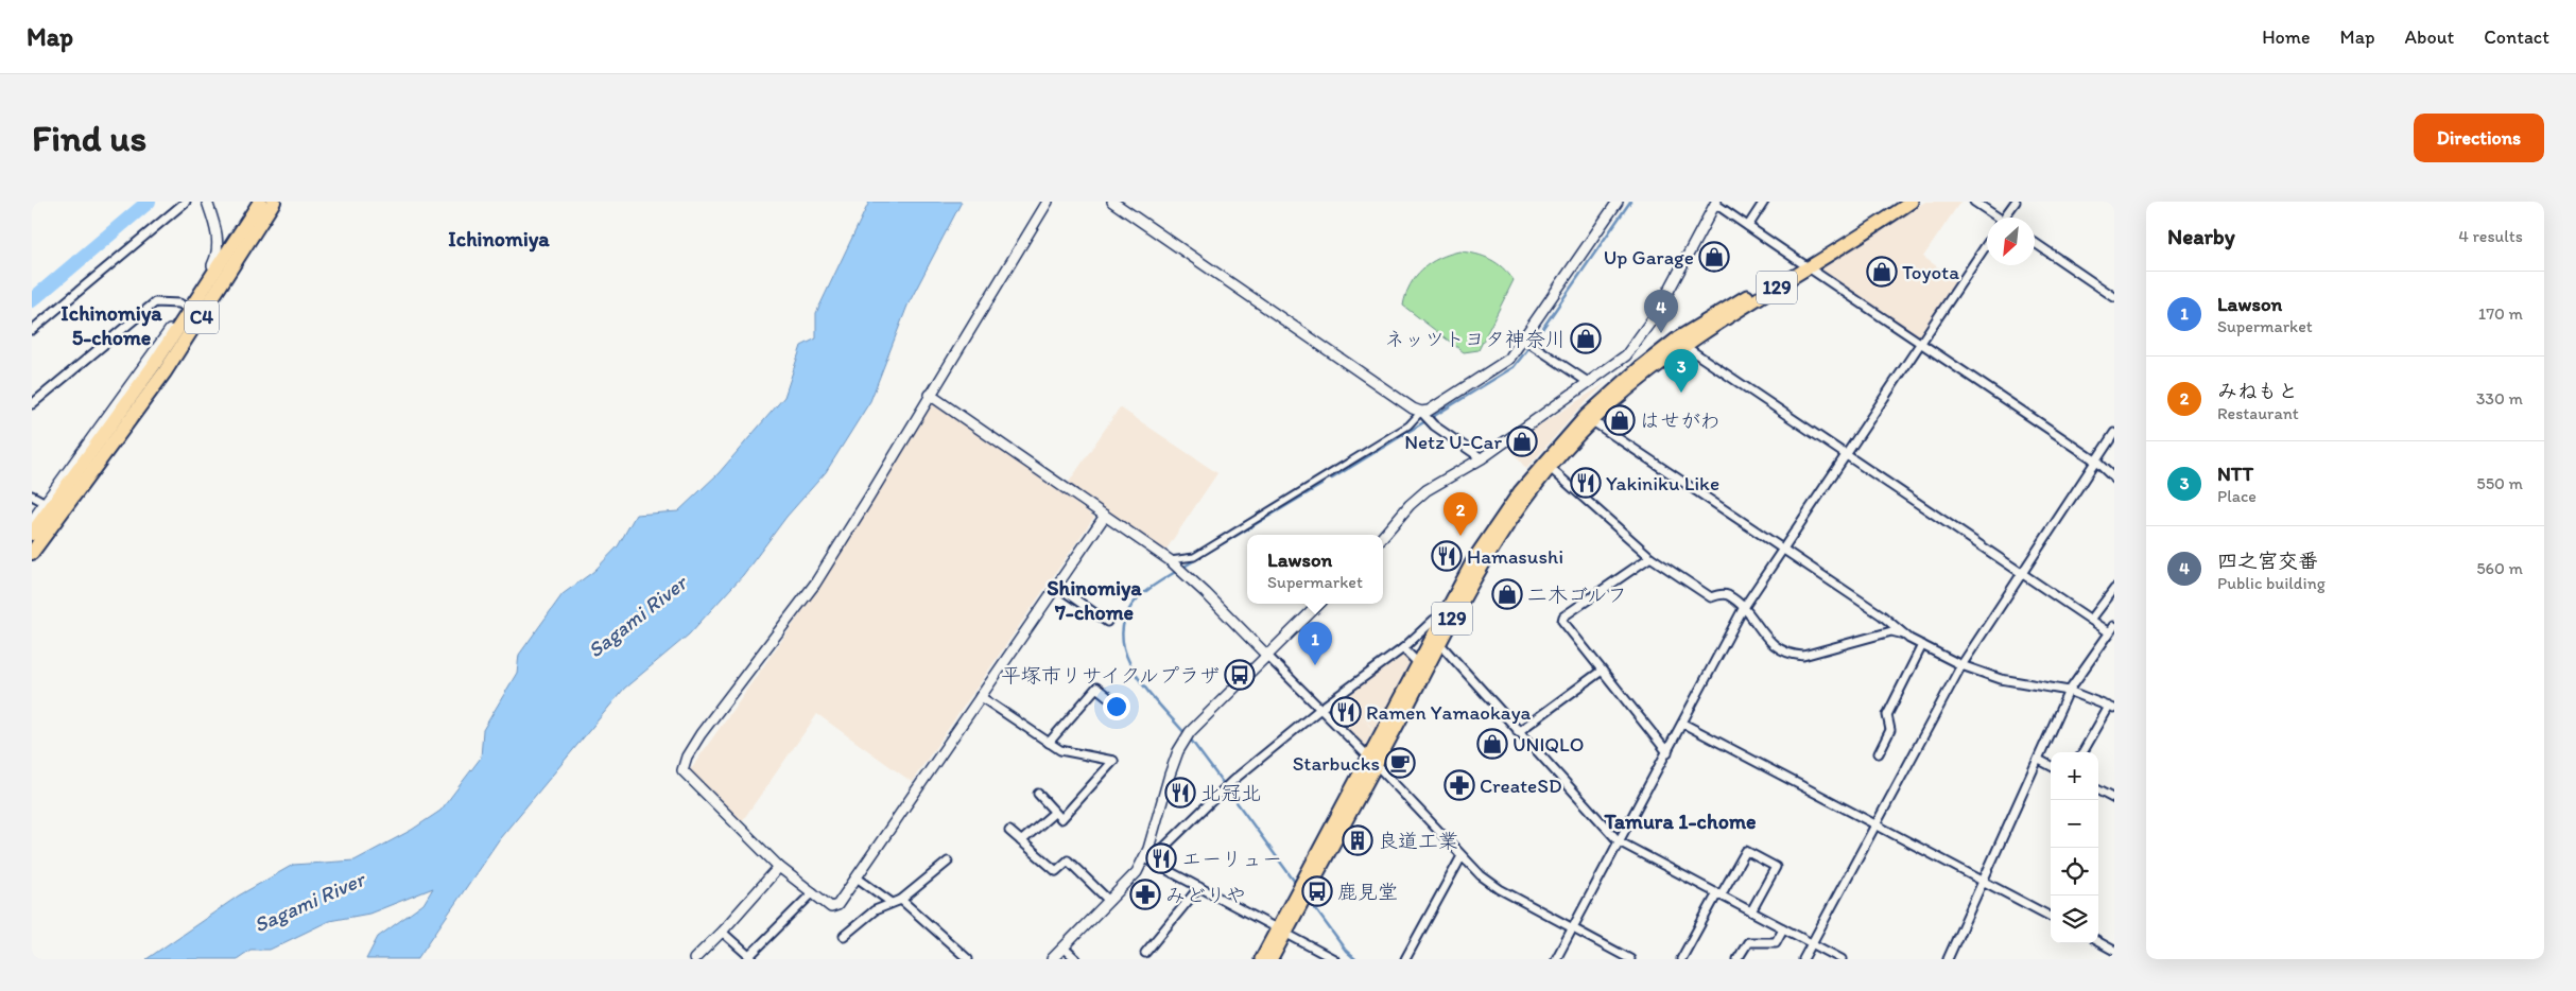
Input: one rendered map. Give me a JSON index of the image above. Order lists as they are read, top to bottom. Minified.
{"streets":{"highway":["129","C4"]},"districts":["Ichinomiya","Ichinomiya 5-chome","Shinomiya 7-chome","Tamura 1-chome"],"water":["Sagami River"],"places":{"shop":["Up Garage","Toyota","ネッツトヨタ神奈川","はせがわ","Netz U-Car","二木ゴルフ","UNIQLO"],"restaurant":["Yakiniku Like","Hamasushi","Ramen Yamaokaya","北冠北","エーリュー"],"bus stop":["平塚市リサイクルプラザ","鹿見堂"],"cafe":["Starbucks"],"pharmacy":["CreateSD","みどりや"],"building":["良道工業"]},"north":"bottom left","page":{"header":"Map","nav":["Home","Map","About","Contact"],"buttons":"Directions","title":"Find us","heading":["Nearby","4 results"],"list":[{"mark":"1","name":"Lawson","note":"Supermarket","value":"170 m"},{"mark":"2","name":"みねもと","note":"Restaurant","value":"330 m"},{"mark":"3","name":"NTT","note":"Place","value":"550 m"},{"mark":"4","name":"四之宮交番","note":"Public building","value":"560 m"}],"pins":["4","3","2","1"],"popup":["Lawson","Supermarket"],"map_buttons":["+","−"]}}
